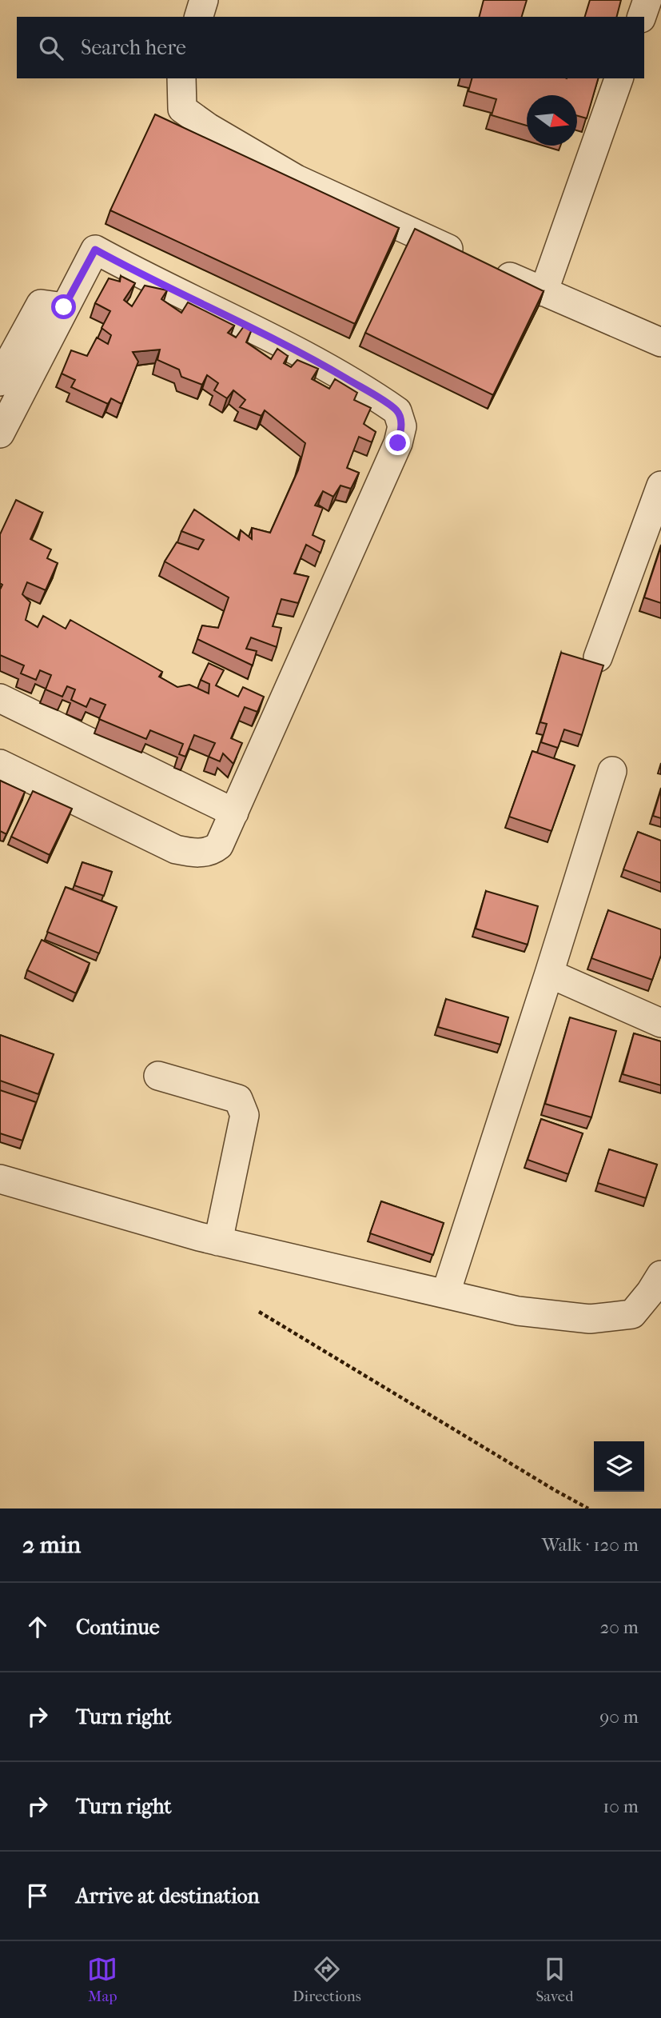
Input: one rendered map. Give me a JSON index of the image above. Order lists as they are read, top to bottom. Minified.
{"north":"right","page":{"search":"Search here","heading":["2 min","Walk · 120 m"],"list":[["Continue","20 m"],["Turn right","90 m"],["Turn right","10 m"],"Arrive at destination"],"nav":["Map","Directions","Saved"]}}
